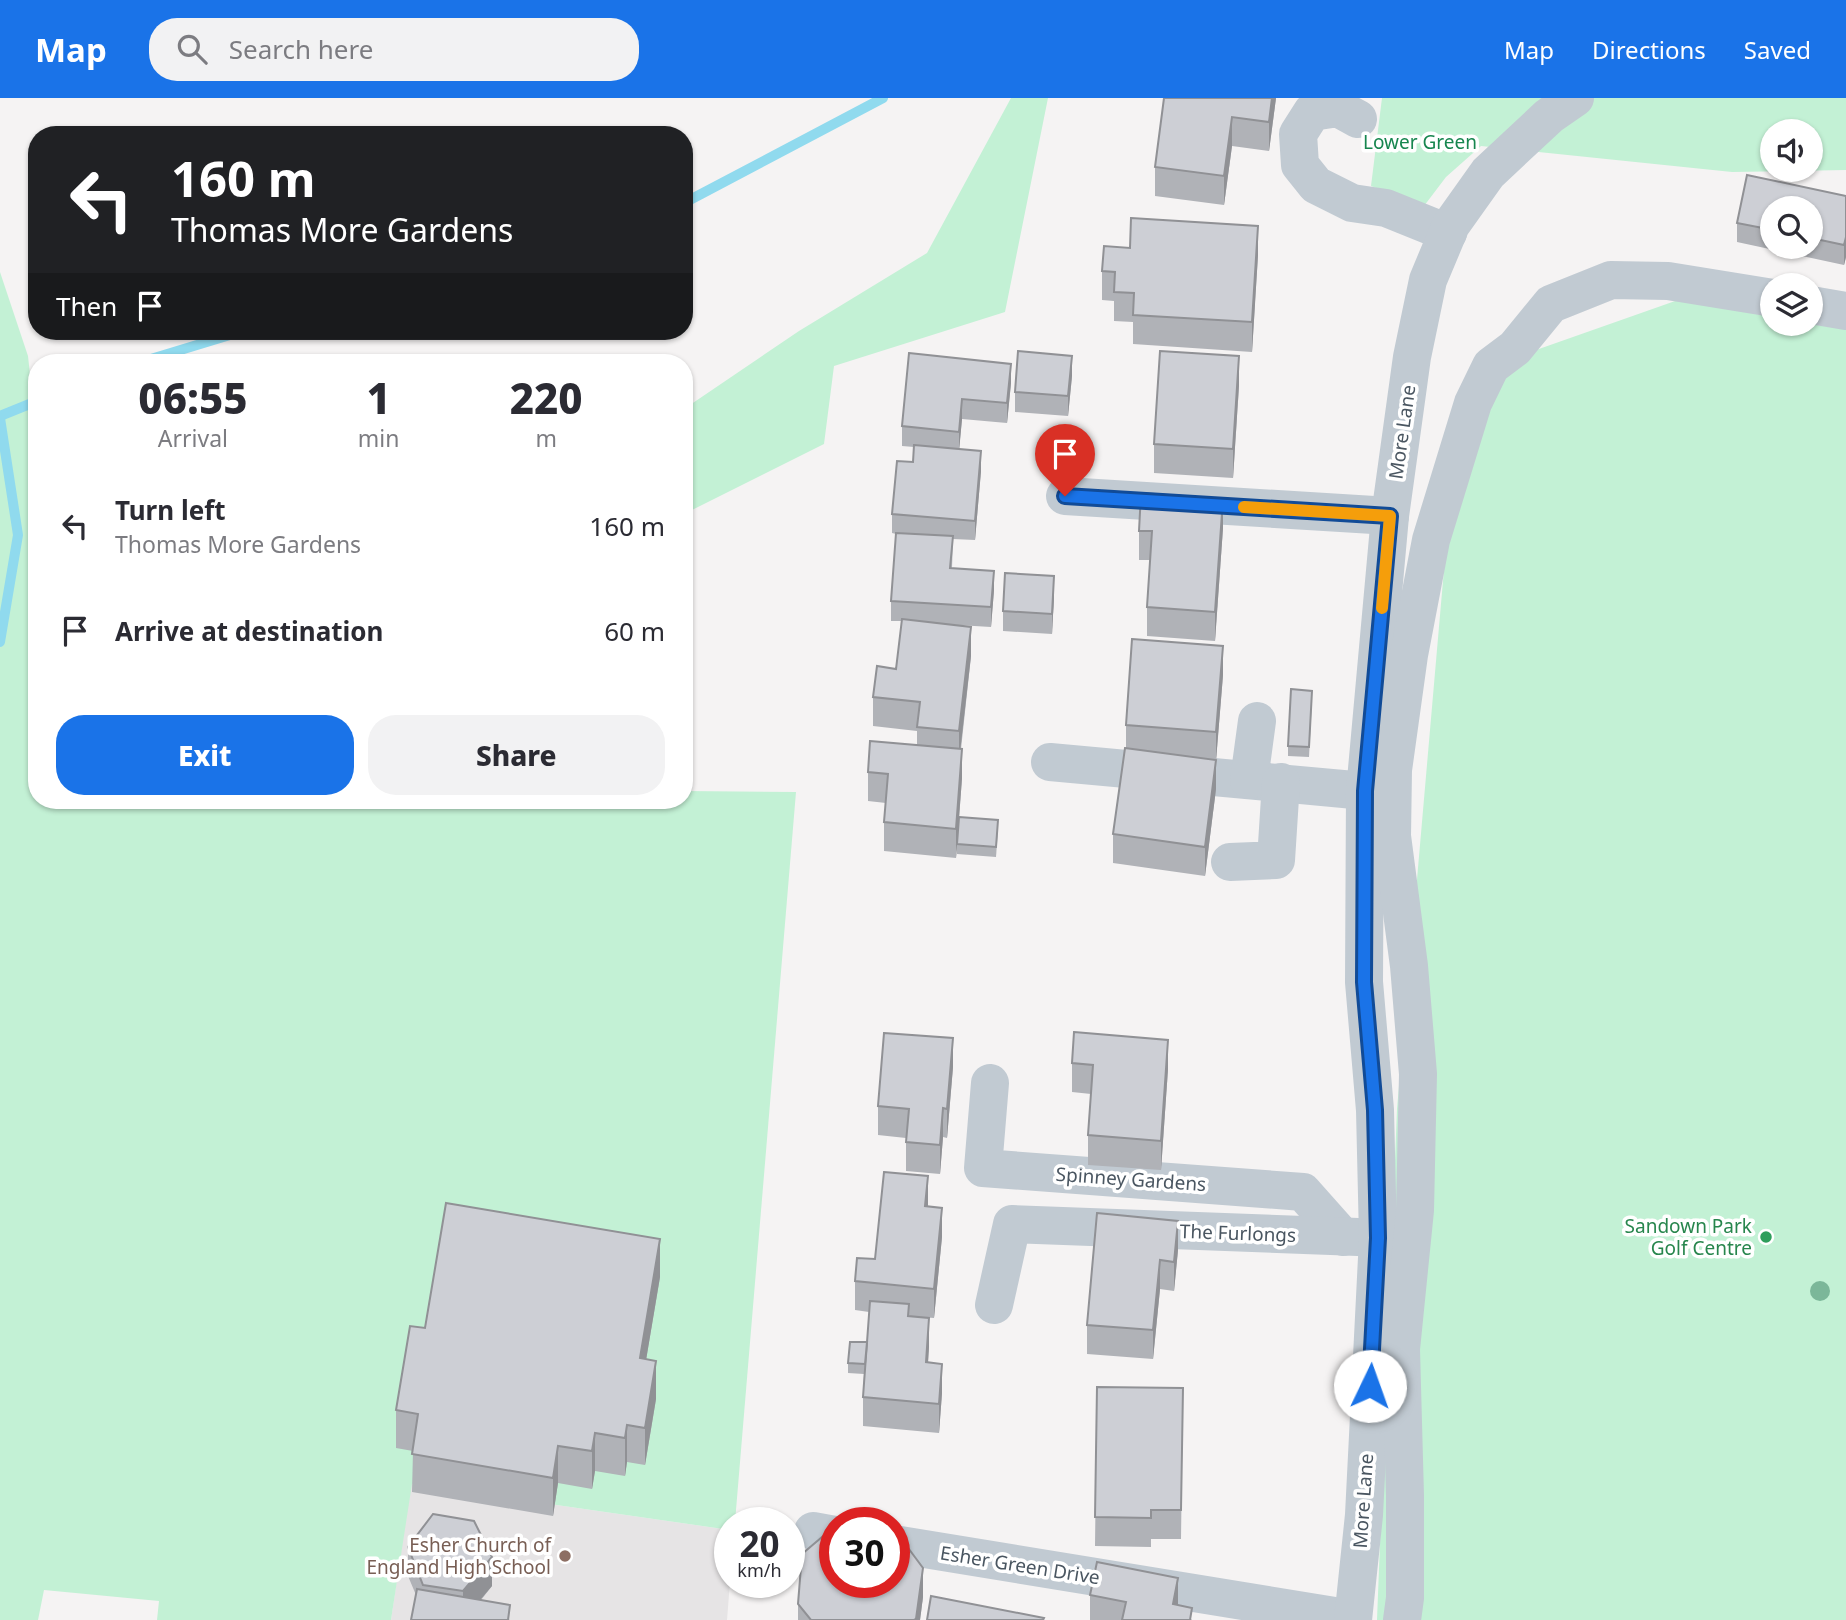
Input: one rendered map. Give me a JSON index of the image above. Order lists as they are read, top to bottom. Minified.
{"streets":{"street":["More Lane","Spinney Gardens","The Furlongs","Esher Green Drive"]},"crossings":[["More Lane","Spinney Gardens"],["More Lane","The Furlongs"],["More Lane","Esher Green Drive"],["Spinney Gardens","The Furlongs"]],"parks":["Lower Green"],"places":["Sandown Park Golf Centre","Esher Church of England High School"],"page":{"header":"Map","search":"Search here","nav":["Map","Directions","Saved"],"turn":["160 m","Thomas More Gardens"],"then":"Then","eta":["06:55","Arrival","1","min","220","m"],"list":[{"name":"Turn left","note":"Thomas More Gardens","value":"160 m"},{"name":"Arrive at destination","value":"60 m"}],"buttons":["Exit","Share"],"speed":"20 km/h","limit":"30"}}
